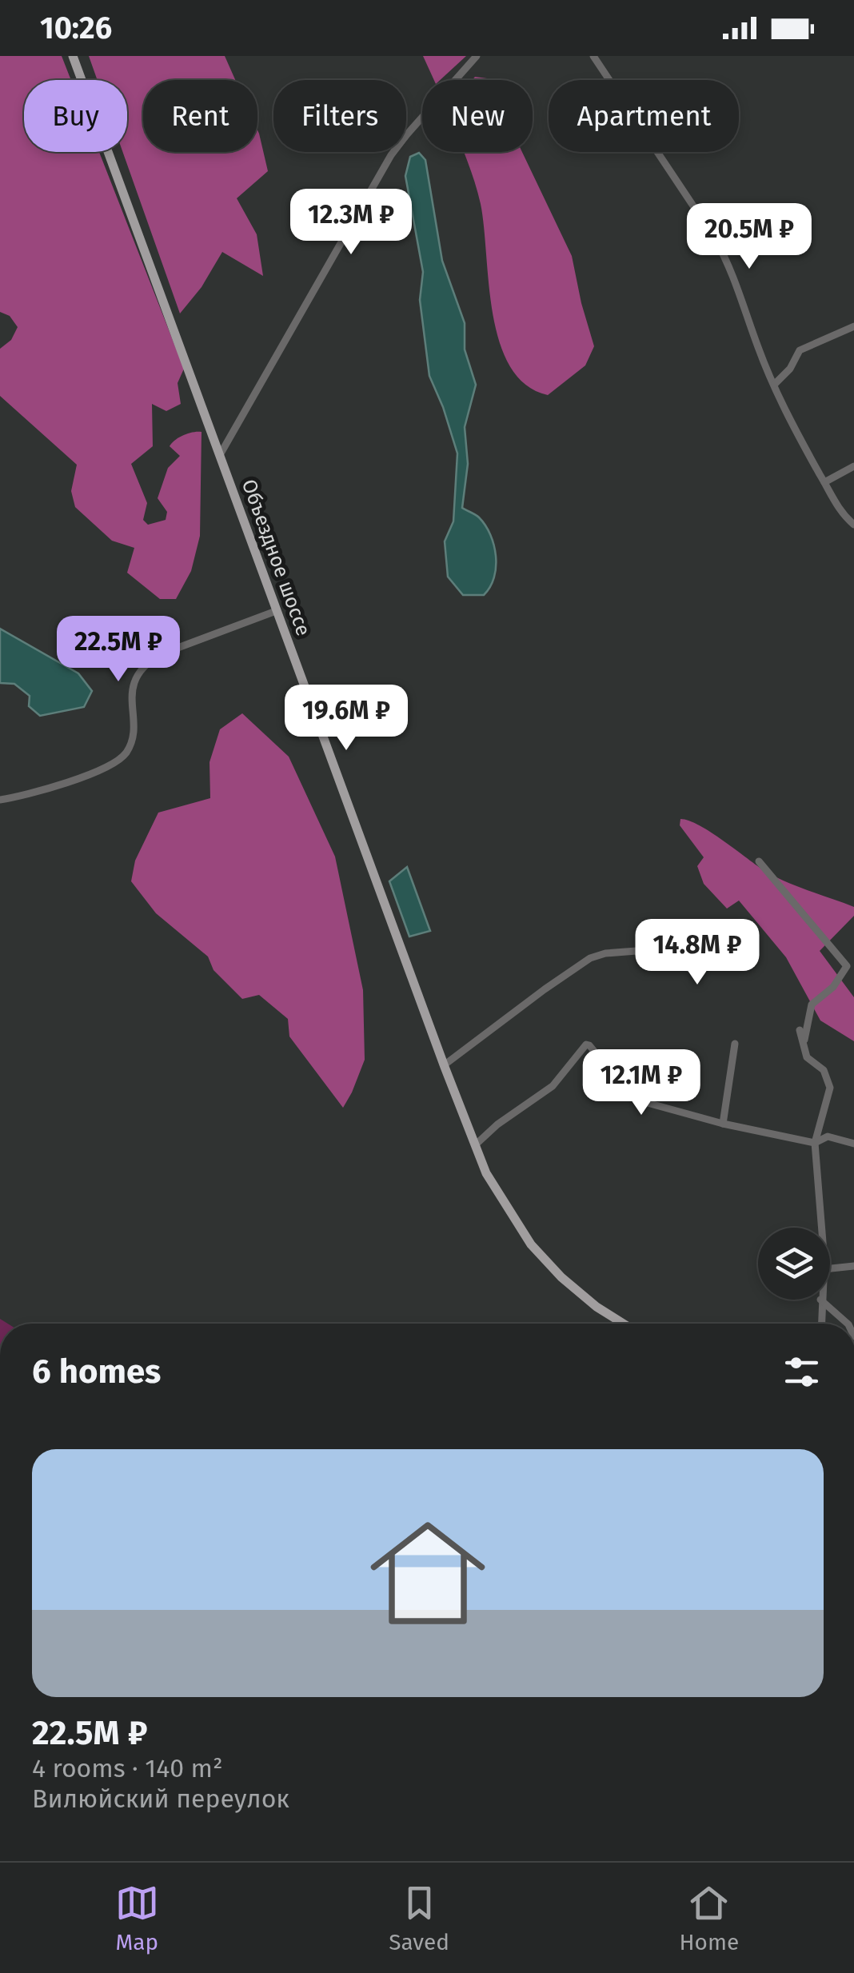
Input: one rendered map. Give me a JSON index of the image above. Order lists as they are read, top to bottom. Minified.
{"streets":{"main road":["Объездное шоссе"]},"page":{"status":"10:26","chip":["Buy","Rent","Filters","New","Apartment"],"price":["12.3M ₽","20.5M ₽","22.5M ₽","19.6M ₽","14.8M ₽","12.1M ₽"],"heading":"6 homes","list":[{"name":"22.5M ₽","note":"4 rooms · 140 m² · Вилюйский переулок"}],"tabs":["Map","Saved","Home"]}}
